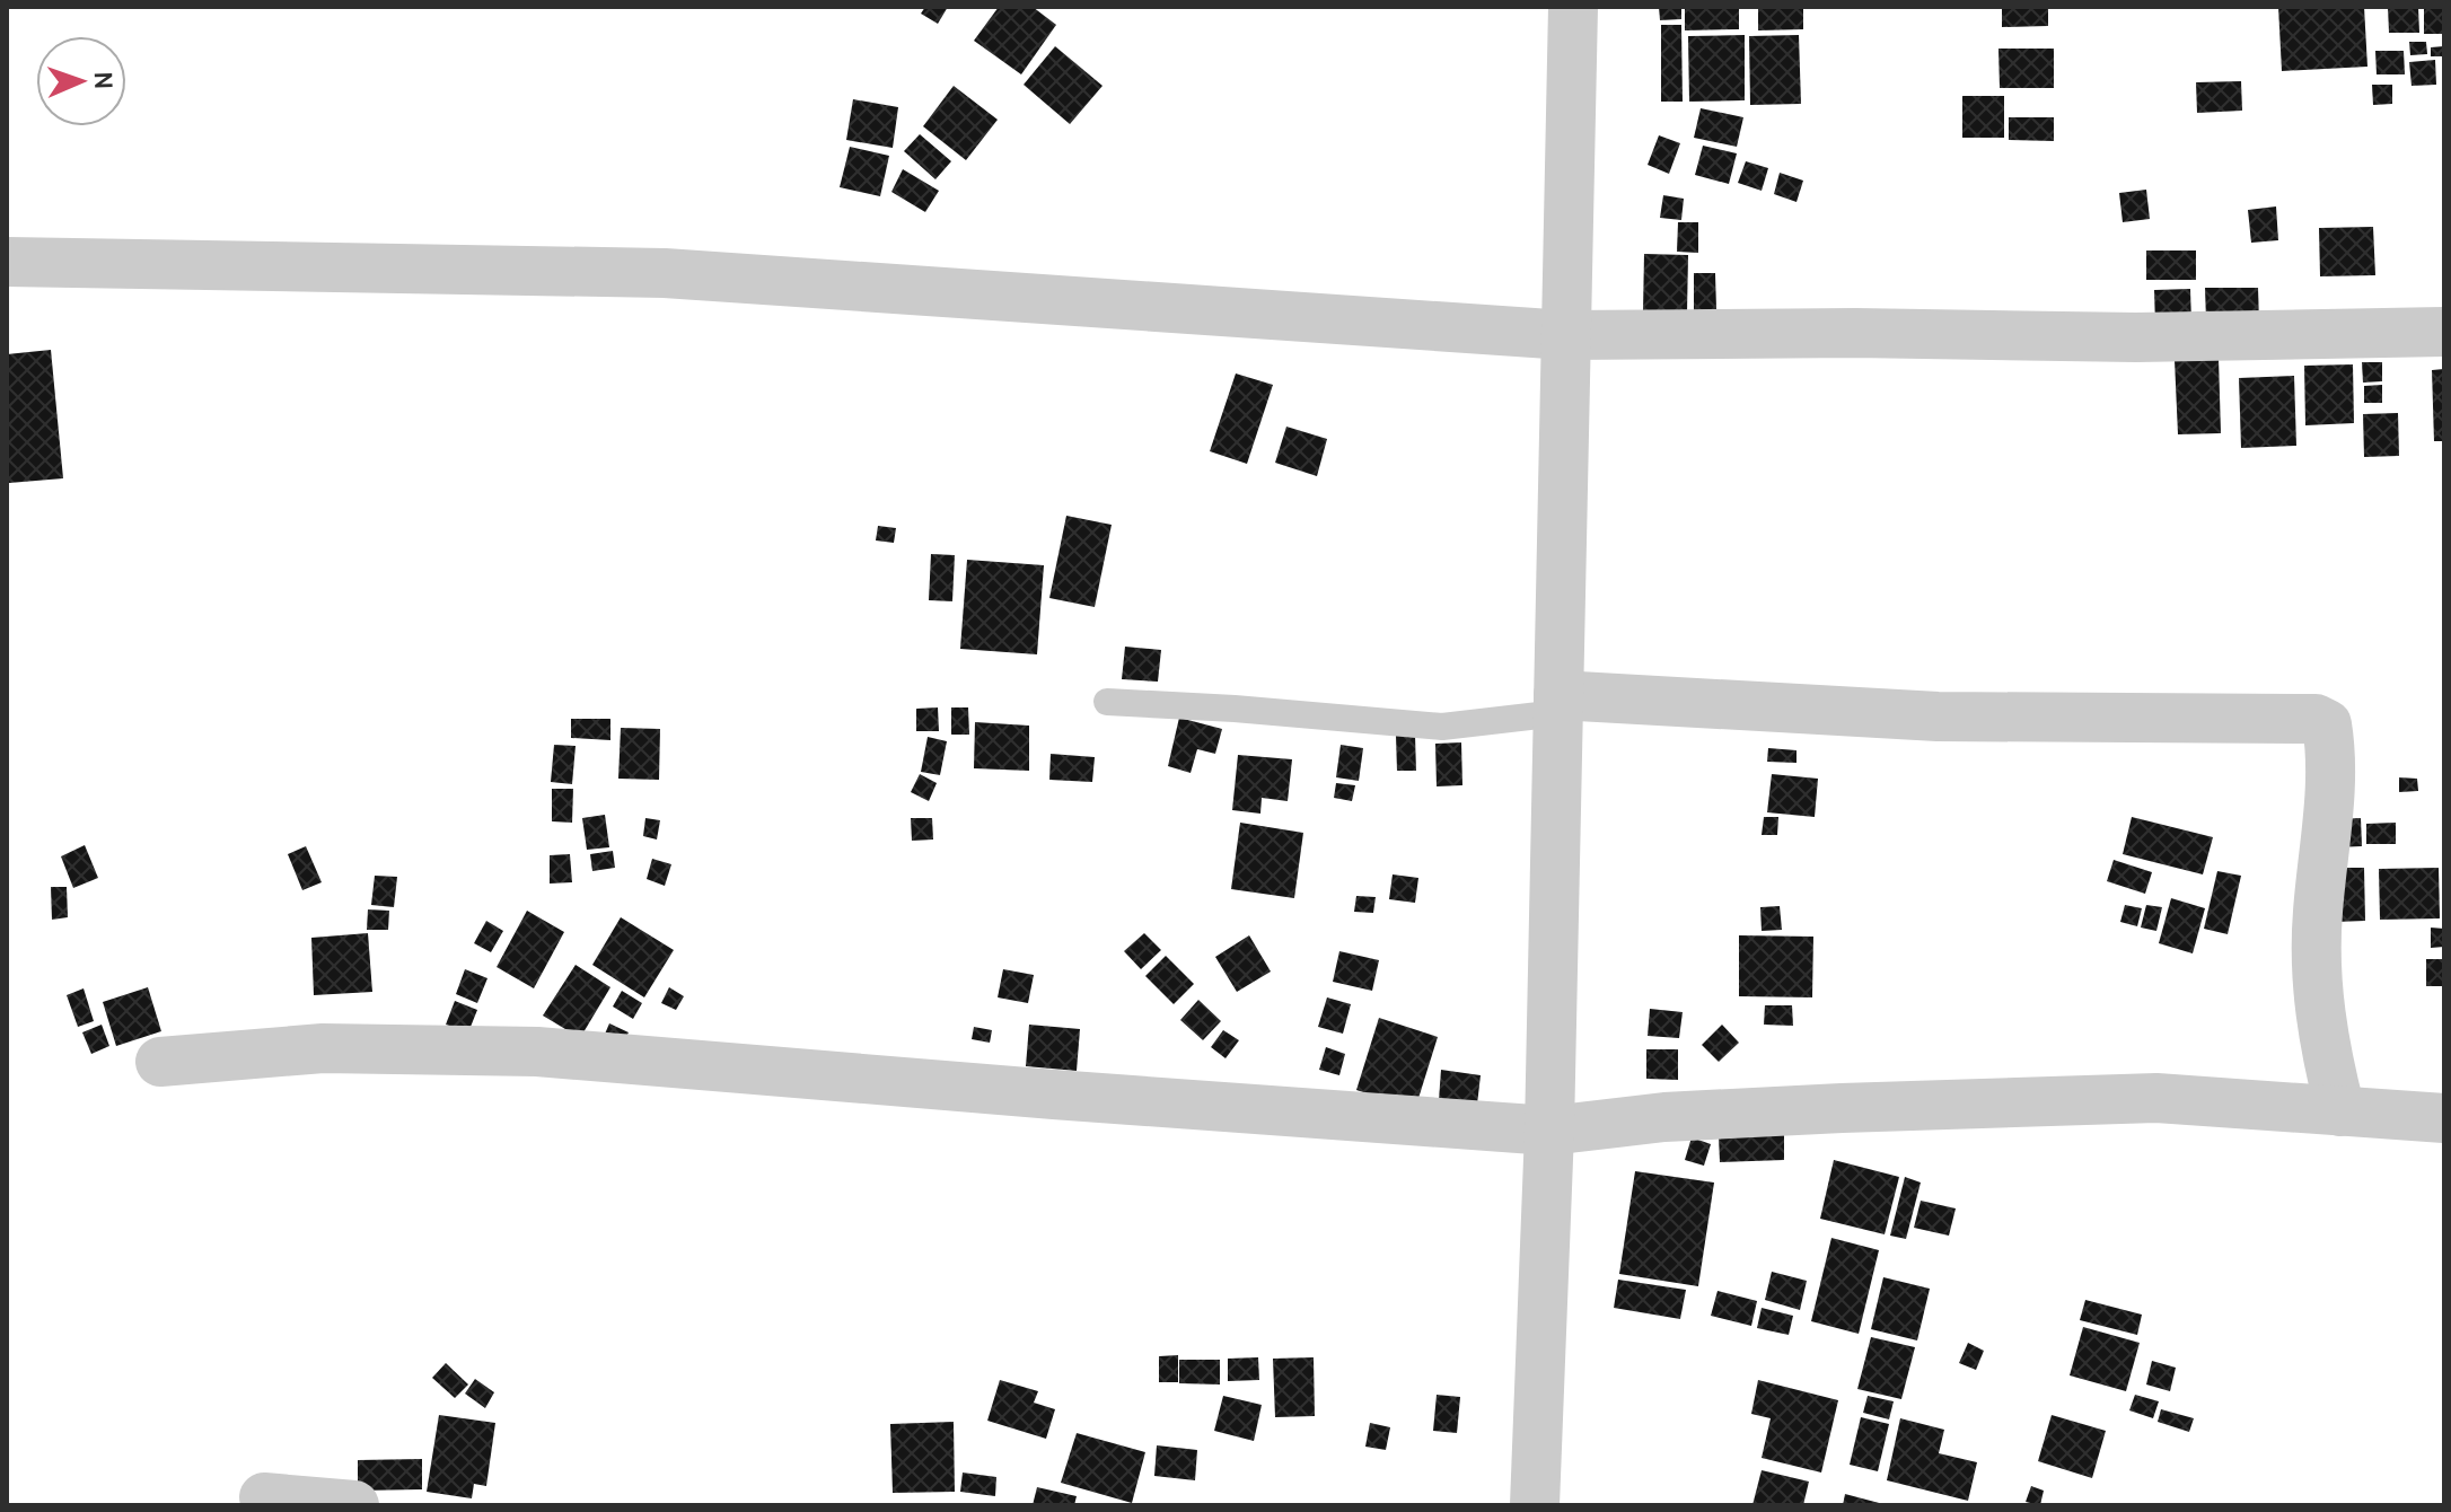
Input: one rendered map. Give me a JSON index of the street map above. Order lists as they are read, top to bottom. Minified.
{"north":"right"}
